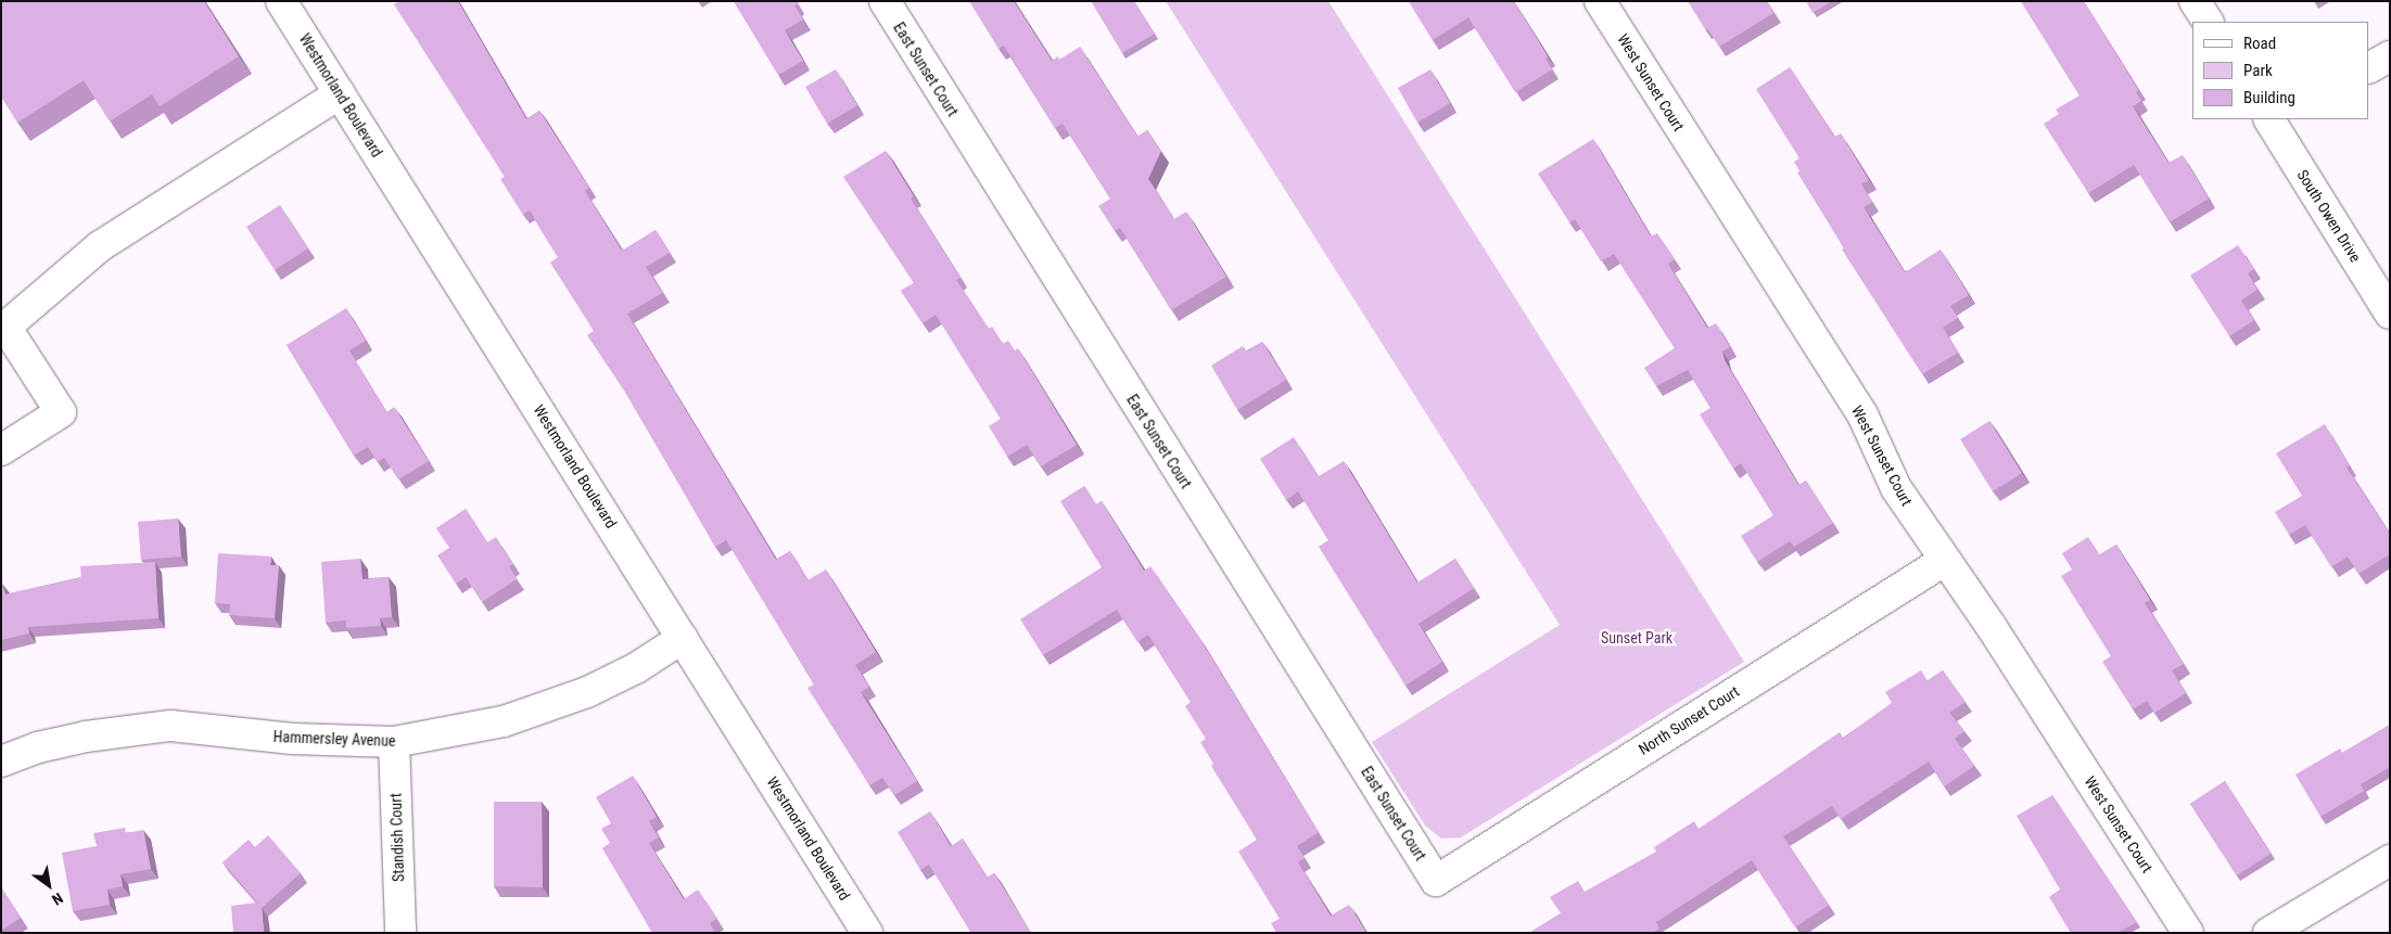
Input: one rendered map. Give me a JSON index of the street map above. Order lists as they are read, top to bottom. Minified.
{"streets":{"street":["East Sunset Court","West Sunset Court","Westmorland Boulevard","South Owen Drive","North Sunset Court","Hammersley Avenue","Standish Court"]},"crossings":[["East Sunset Court","North Sunset Court"],["West Sunset Court","North Sunset Court"],["Westmorland Boulevard","Hammersley Avenue"],["Hammersley Avenue","Standish Court"]],"parks":["Sunset Park"],"legend":["Road","Park","Building"],"north":"bottom right"}
